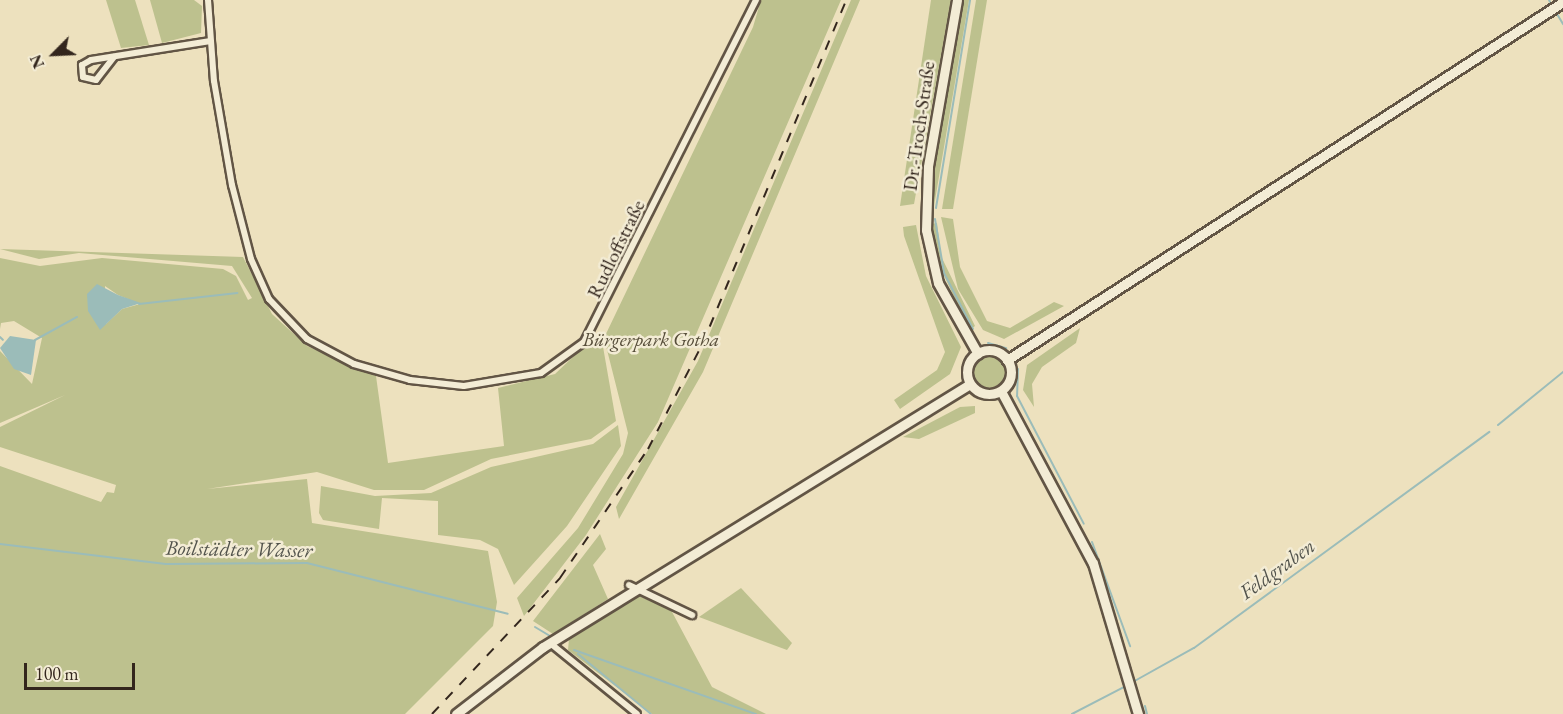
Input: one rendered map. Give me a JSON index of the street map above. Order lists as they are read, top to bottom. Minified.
{"streets":{"street":["Dr.-Troch-Straße","Rudloffstraße"]},"water":["Boilstädter Wasser","Feldgraben"],"parks":["Bürgerpark Gotha"],"scale_bar":"100 m","north":"bottom left"}
